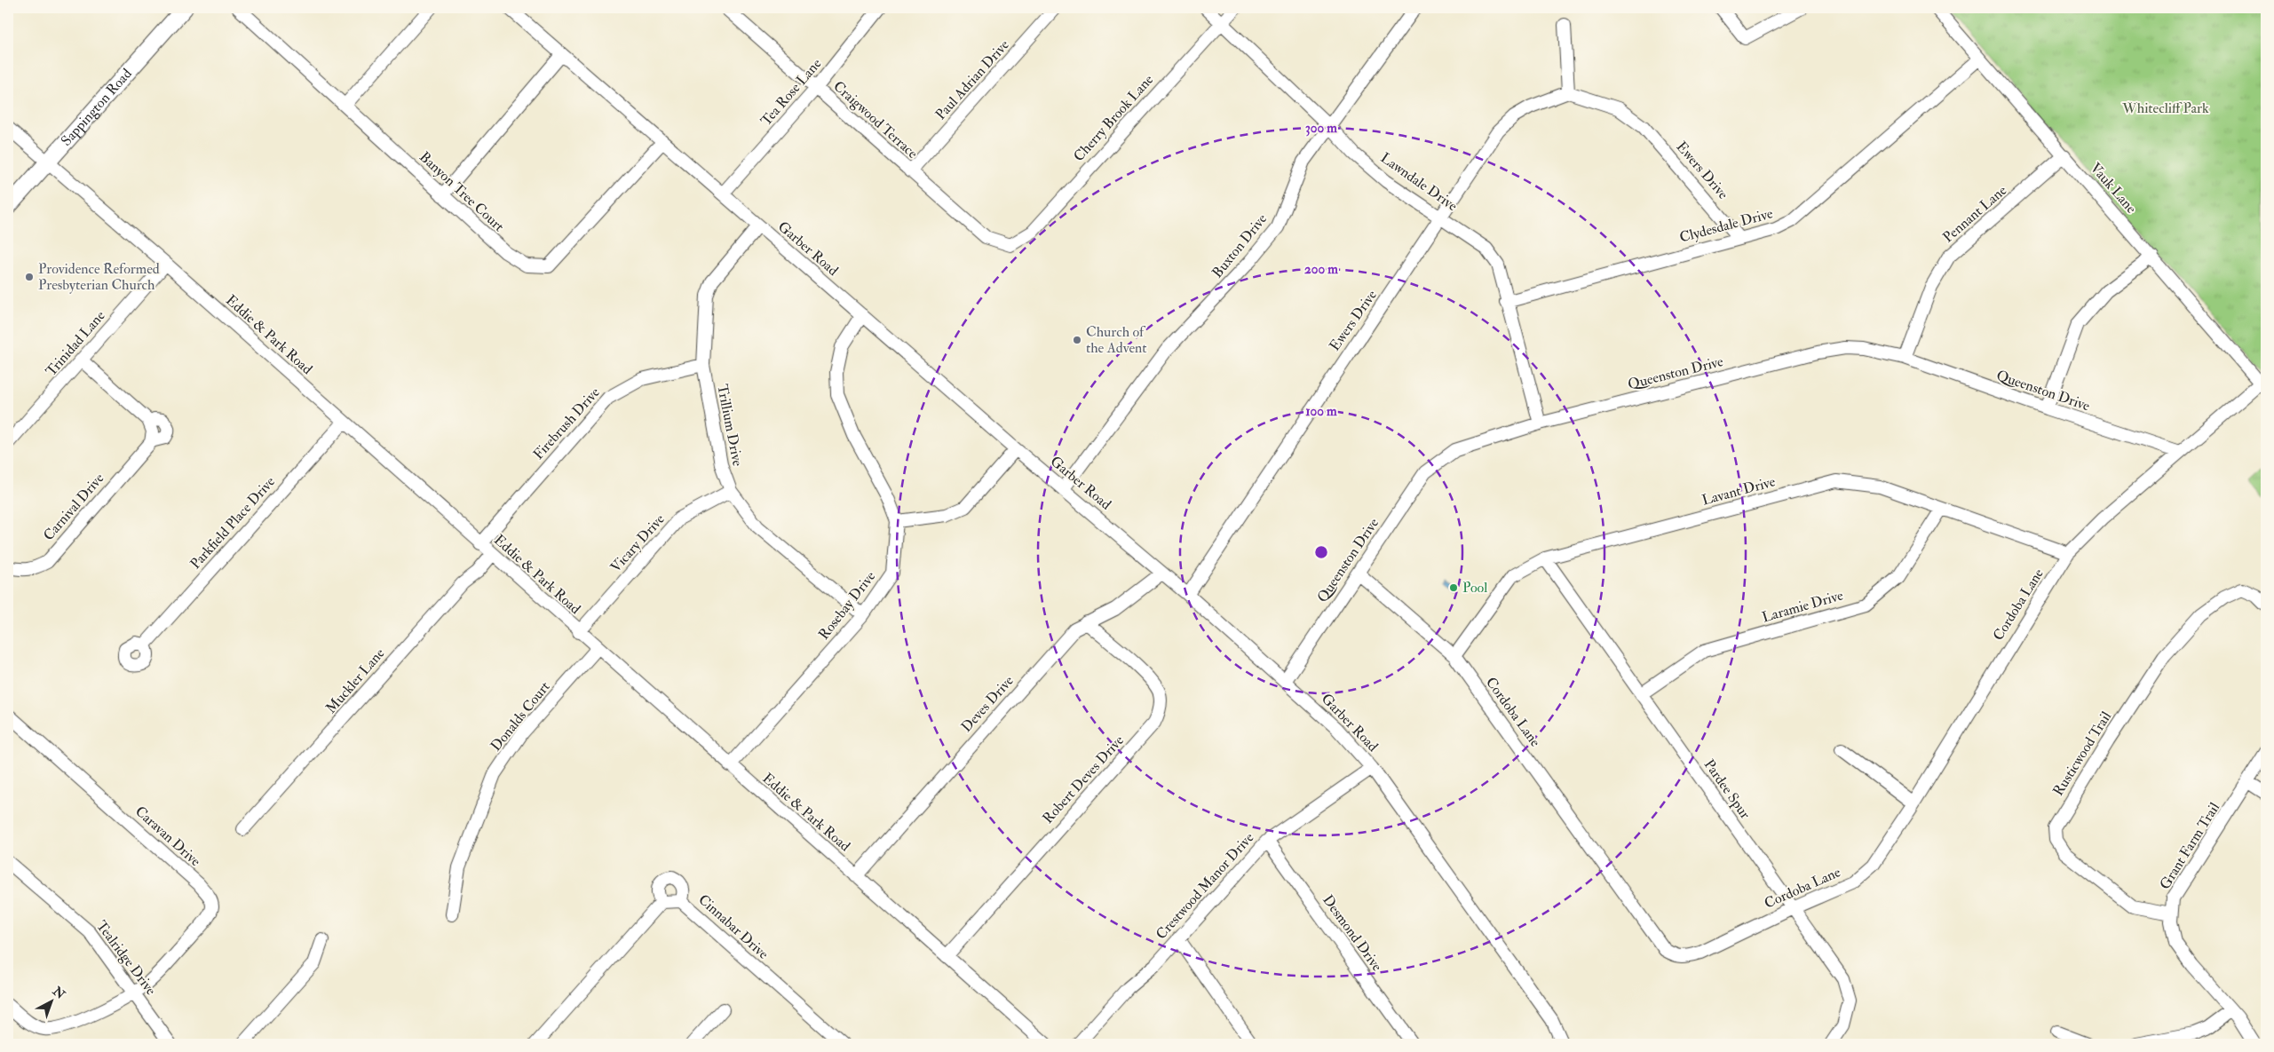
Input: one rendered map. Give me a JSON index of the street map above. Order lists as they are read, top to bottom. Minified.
{"streets":{"main road":["Sappington Road"],"street":["Paul Adrian Drive","Tea Rose Lane","Cherry Brook Lane","Craigwood Terrace","Ewers Drive","Lawndale Drive","Vauk Lane","Banyon Tree Court","Pennant Lane","Clydesdale Drive","Buxton Drive","Garber Road","Eddie & Park Road","Trinidad Lane","Queenston Drive","Firebrush Drive","Trillium Drive","Lavant Drive","Carnival Drive","Parkfield Place Drive","Vicary Drive","Cordoba Lane","Rosebay Drive","Laramie Drive","Muckler Lane","Deves Drive","Donalds Court","Rusticwood Trail","Robert Deves Drive","Pardee Spur","Caravan Drive","Grant Farm Trail","Crestwood Manor Drive","Cinnabar Drive","Desmond Drive","Tealridge Drive"]},"crossings":[["Paul Adrian Drive","Craigwood Terrace"],["Tea Rose Lane","Craigwood Terrace"],["Tea Rose Lane","Garber Road"],["Sappington Road","Eddie & Park Road"],["Cherry Brook Lane","Craigwood Terrace"],["Cherry Brook Lane","Lawndale Drive"],["Ewers Drive","Lawndale Drive"],["Ewers Drive","Clydesdale Drive"],["Ewers Drive","Garber Road"],["Lawndale Drive","Clydesdale Drive"],["Lawndale Drive","Buxton Drive"],["Lawndale Drive","Queenston Drive"],["Vauk Lane","Pennant Lane"],["Vauk Lane","Clydesdale Drive"],["Vauk Lane","Cordoba Lane"],["Banyon Tree Court","Garber Road"],["Pennant Lane","Queenston Drive"],["Buxton Drive","Garber Road"],["Garber Road","Queenston Drive"],["Garber Road","Trillium Drive"],["Garber Road","Rosebay Drive"],["Garber Road","Deves Drive"],["Garber Road","Crestwood Manor Drive"],["Eddie & Park Road","Trinidad Lane"],["Eddie & Park Road","Firebrush Drive"],["Eddie & Park Road","Parkfield Place Drive"],["Eddie & Park Road","Vicary Drive"],["Eddie & Park Road","Rosebay Drive"],["Eddie & Park Road","Muckler Lane"],["Eddie & Park Road","Deves Drive"],["Eddie & Park Road","Donalds Court"],["Eddie & Park Road","Robert Deves Drive"],["Trinidad Lane","Carnival Drive"],["Queenston Drive","Cordoba Lane"],["Firebrush Drive","Trillium Drive"],["Trillium Drive","Vicary Drive"],["Trillium Drive","Rosebay Drive"],["Lavant Drive","Cordoba Lane"],["Lavant Drive","Laramie Drive"],["Lavant Drive","Pardee Spur"],["Cordoba Lane","Pardee Spur"],["Laramie Drive","Pardee Spur"],["Deves Drive","Robert Deves Drive"],["Rusticwood Trail","Grant Farm Trail"],["Caravan Drive","Tealridge Drive"],["Crestwood Manor Drive","Desmond Drive"]],"parks":["Whitecliff Park"],"places":["Providence Reformed Presbyterian Church","Church of the Advent","Pool"],"north":"top right","rings":["300 m","200 m","100 m"]}
